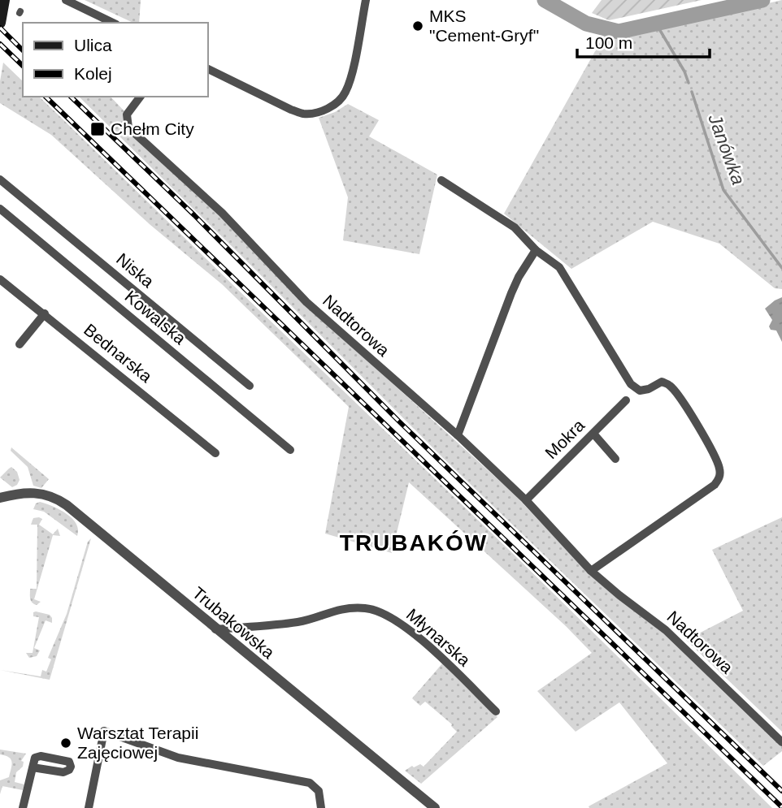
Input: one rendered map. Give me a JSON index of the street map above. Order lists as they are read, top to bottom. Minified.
{"streets":{"street":["Niska","Kowalska","Nadtorowa","Bednarska","Mokra","Trubakowska","Młynarska"]},"crossings":[["Nadtorowa","Mokra"],["Trubakowska","Młynarska"]],"districts":["TRUBAKÓW"],"water":["Janówka"],"places":{"other":["MKS \"Cement-Gryf\"","Warsztat Terapii Zajęciowej"],"transit":["Chełm City"]},"legend":["Ulica","Kolej"],"scale_bar":"100 m"}
